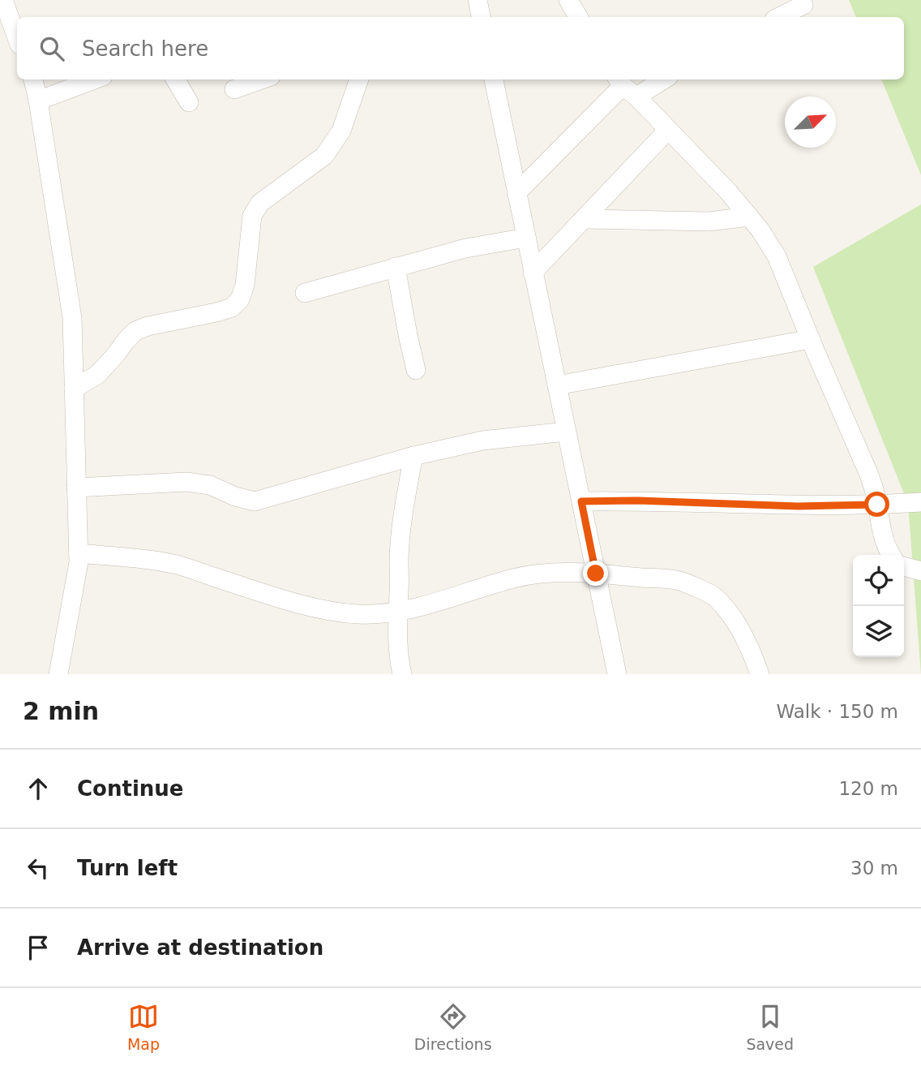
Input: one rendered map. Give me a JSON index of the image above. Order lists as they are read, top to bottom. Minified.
{"north":"top right","page":{"search":"Search here","heading":["2 min","Walk · 150 m"],"list":[["Continue","120 m"],["Turn left","30 m"],"Arrive at destination"],"nav":["Map","Directions","Saved"]}}
